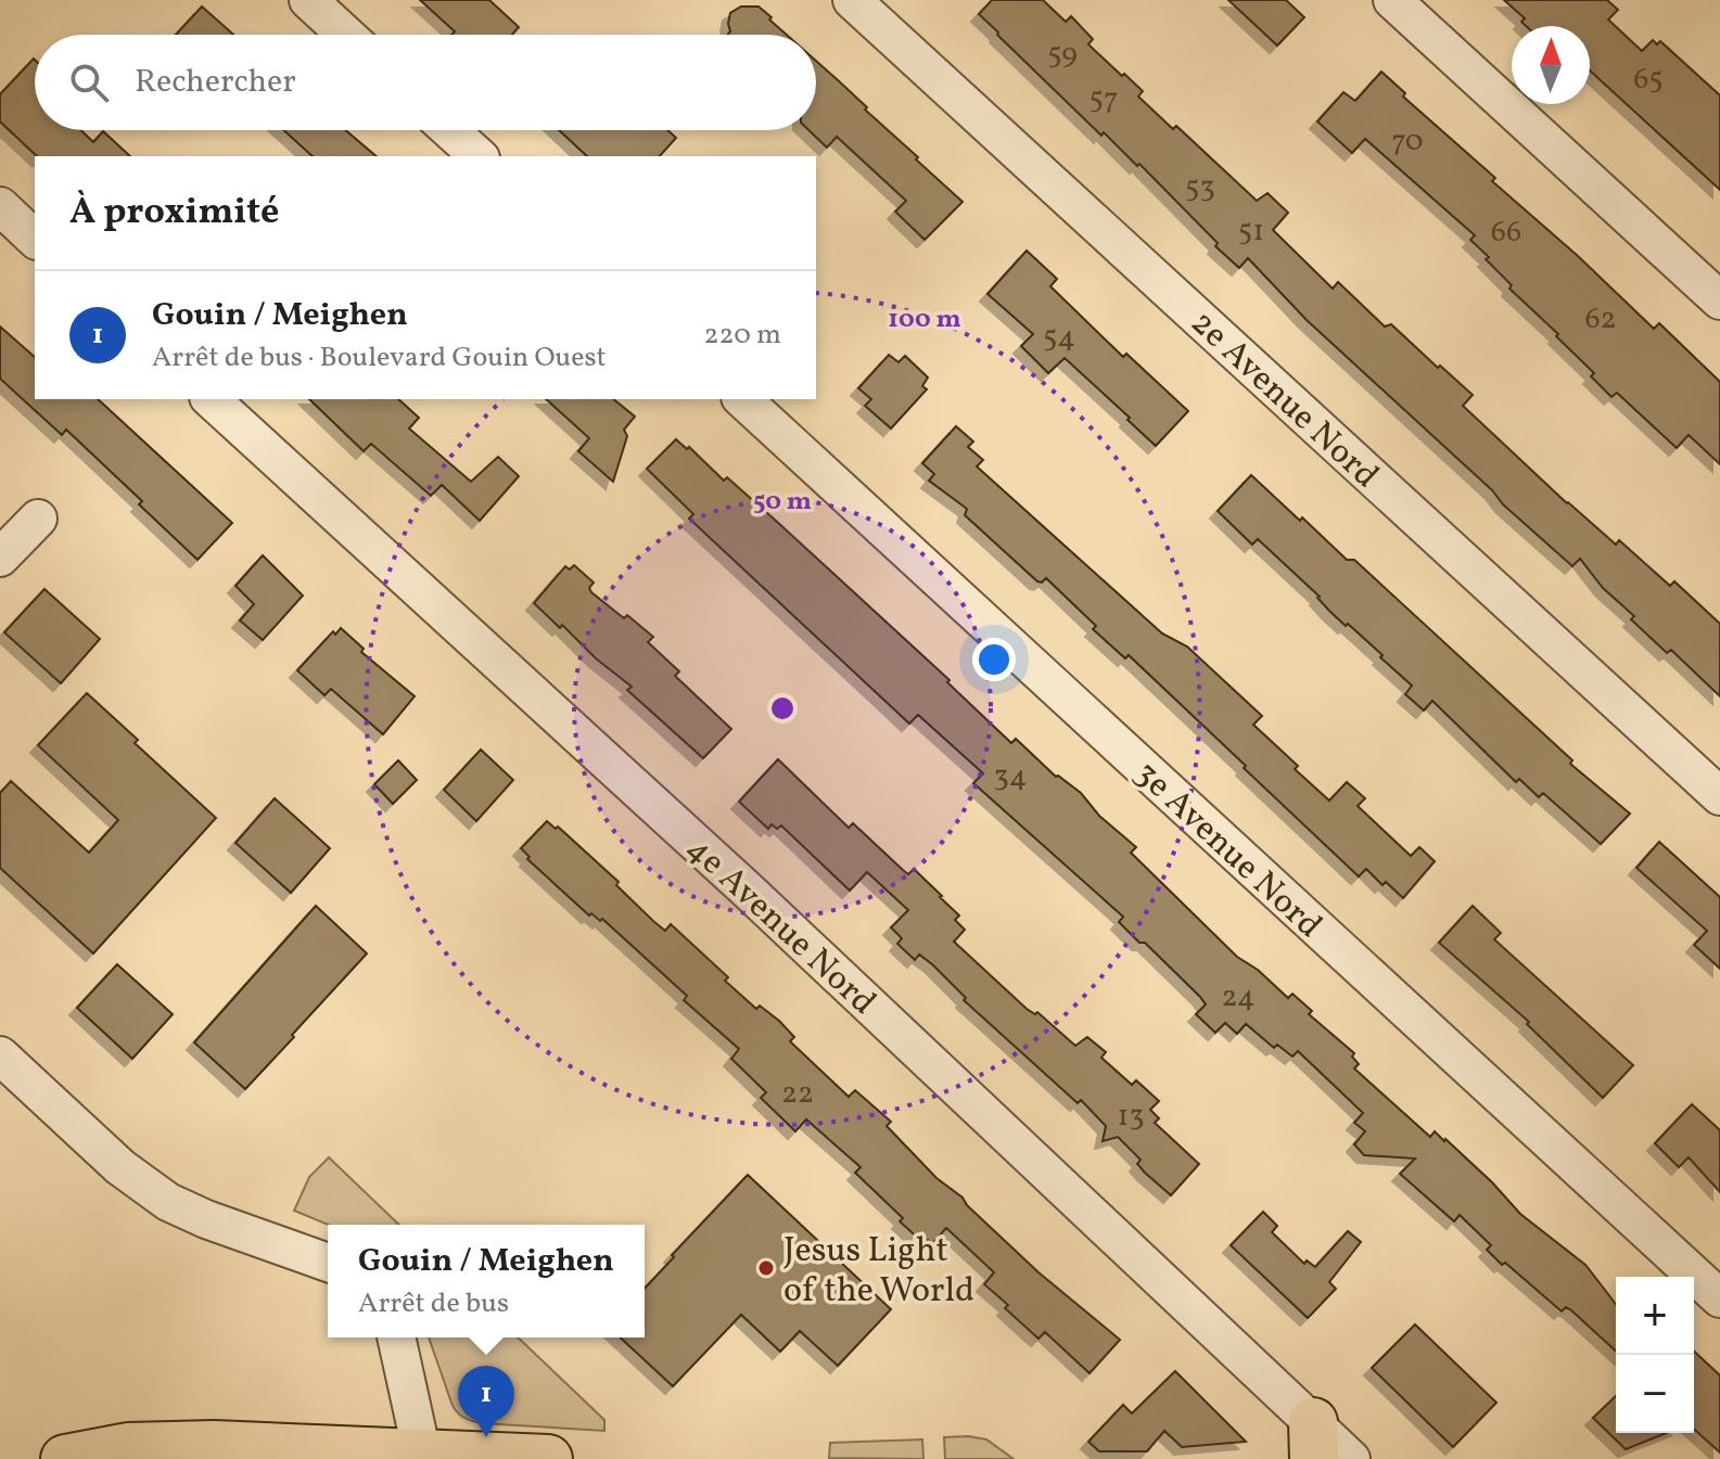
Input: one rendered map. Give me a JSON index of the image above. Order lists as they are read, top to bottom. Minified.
{"streets":{"street":["2e Avenue Nord","3e Avenue Nord","4e Avenue Nord"]},"places":["Jesus Light of the World"],"house_numbers":["59","65","57","70","53","51","66","62","54","34","24","22","13"],"north":"top","page":{"search":"Rechercher","heading":"À proximité","list":[{"mark":"1","name":"Gouin / Meighen","note":"Arrêt de bus · Boulevard Gouin Ouest","value":"220 m"}],"popup":["Gouin / Meighen","Arrêt de bus"],"map_buttons":["+","−"],"pins":"1"},"rings":["100 m","50 m"]}
